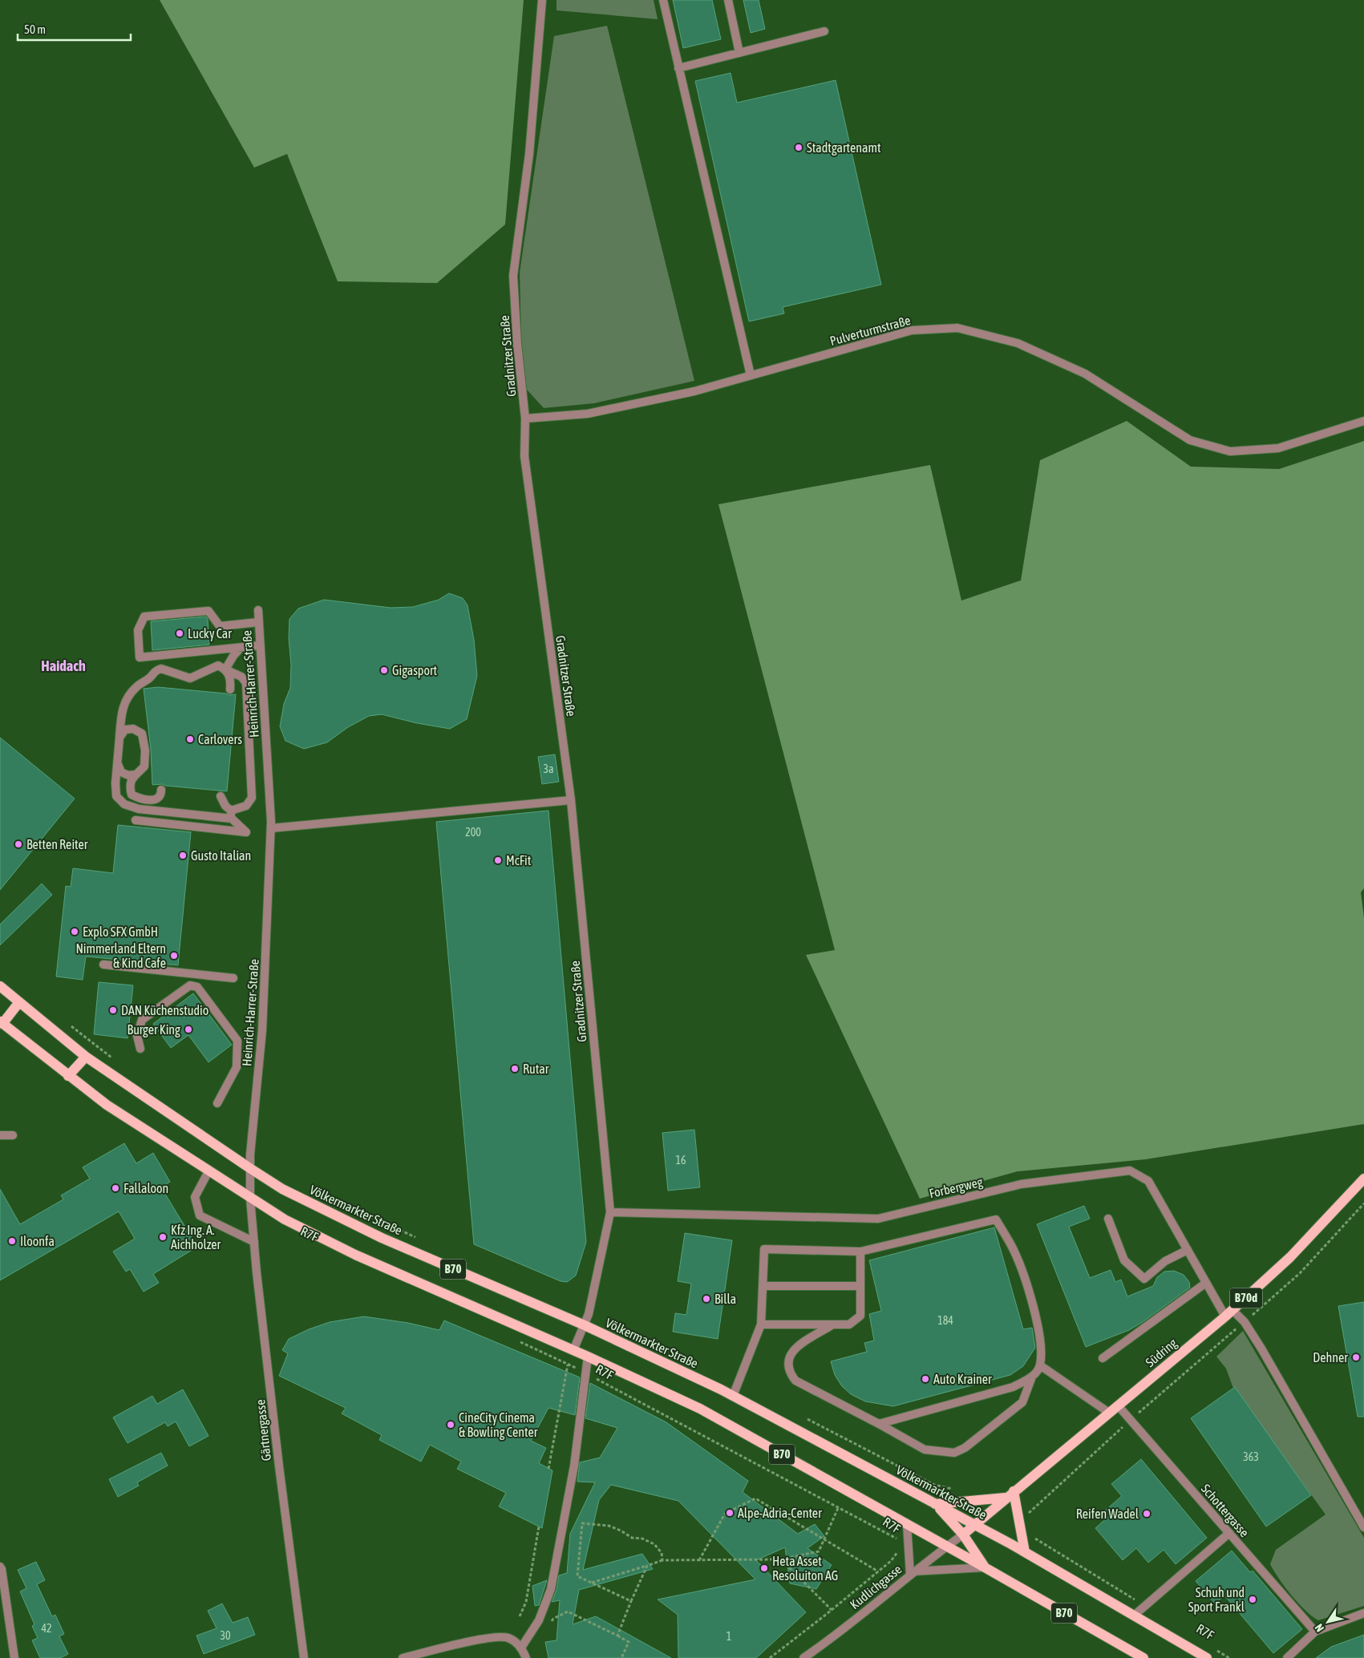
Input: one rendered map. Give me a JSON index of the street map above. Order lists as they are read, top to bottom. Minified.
{"streets":{"main road":["Völkermarkter Straße","B70","B70d","Südring"],"street":["Pulverturmstraße","Gradnitzer Straße","Heinrich-Harrer-Straße","Forbergweg","Gärtnergasse","Schottergasse","Kudlichgasse"],"path":["R7F"]},"crossings":[["Pulverturmstraße","Gradnitzer Straße"],["Gradnitzer Straße","Forbergweg"],["Gradnitzer Straße","Völkermarkter Straße"],["Gradnitzer Straße","B70"],["Heinrich-Harrer-Straße","Völkermarkter Straße"],["Heinrich-Harrer-Straße","B70"],["Heinrich-Harrer-Straße","Gärtnergasse"],["Forbergweg","Südring"],["B70","Gärtnergasse"],["Südring","Schottergasse"],["Südring","Kudlichgasse"]],"districts":["Haidach"],"places":["Stadtgartenamt","Lucky Car","Gigasport","Carlovers","Betten Reiter","Gusto Italian","McFit","Explo SFX GmbH","Nimmerland Eltern & Kind Cafe","DAN Küchenstudio","Burger King","Rutar","Fallaloon","Kfz Ing. A. Aichholzer","Iloonfa","Billa","Dehner","Auto Krainer","CineCity Cinema & Bowling Center","Alpe-Adria-Center","Reifen Wadel","Heta Asset Resoluiton AG","Schuh und Sport Frankl"],"house_numbers":["3a","200","16","184","363","42","30","1"],"scale_bar":"50 m","north":"bottom left"}
